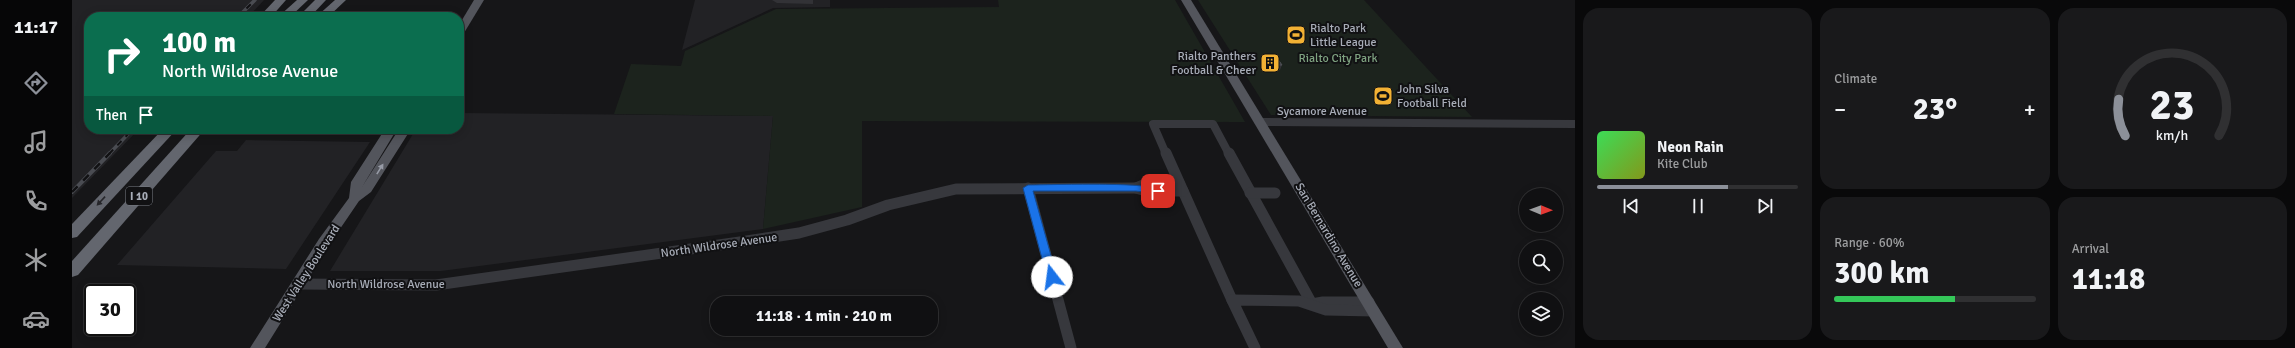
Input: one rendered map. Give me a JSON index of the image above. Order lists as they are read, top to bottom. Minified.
{"streets":{"highway":["I 10"],"main road":["San Bernardino Avenue","West Valley Boulevard"],"street":["Sycamore Avenue","North Wildrose Avenue"]},"crossings":[["Sycamore Avenue","San Bernardino Avenue"],["North Wildrose Avenue","West Valley Boulevard"]],"parks":["Rialto City Park"],"places":{"sports":["Rialto Park Little League","John Silva Football Field"],"building":["Rialto Panthers Football & Cheer"]},"north":"right","page":{"tabs":"11:17","tile":["Climate",["Range · 60%","300 km"],["Arrival","11:18"]],"turn":["100 m","North Wildrose Avenue"],"heat":["−","23°","+"],"then":"Then","song":["Neon Rain","Kite Club"],"limit":"30","trip":"11:18 · 1 min · 210 m","gauge":["23","km/h"]}}
